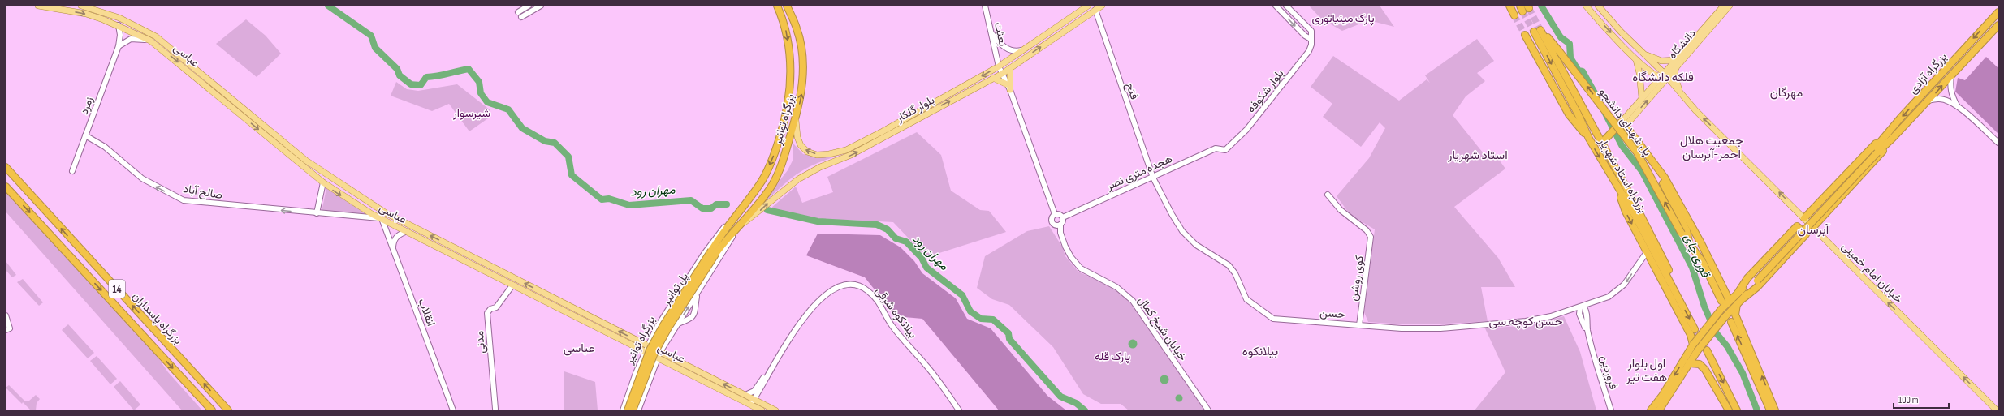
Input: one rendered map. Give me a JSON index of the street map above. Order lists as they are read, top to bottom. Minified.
{"streets":{"highway":["بزرگراه آزادی","بزرگراه توانیر","پل شهدای دانشجو","بزرگراه استاد شهریار","14","پل توانیر","بزرگراه پاسداران"],"main road":["دانشگاه","عباسى","بلوار گلکار","خیابان امام خمینی"],"street":["بعثت","فتح","بلوار شکوفه","زمرد","هجده متری نصر","صالح آباد","کوی روشن","انقلاب","بیلانکوه شرقی","حسن","خیابان شیخ کمال","مدنی","فروردین"]},"crossings":[["بعثت","بلوار گلکار"],["دانشگاه","خیابان امام خمینی"],["عباسى","زمرد"],["عباسى","بزرگراه توانیر"],["عباسى","صالح آباد"],["عباسى","انقلاب"],["عباسى","بیلانکوه شرقی"],["عباسى","مدنی"],["فتح","بلوار گلکار"],["فتح","هجده متری نصر"],["فتح","حسن"],["بلوار شکوفه","هجده متری نصر"],["زمرد","صالح آباد"],["بلوار گلکار","بزرگراه توانیر"],["بزرگراه توانیر","پل توانیر"],["پل شهدای دانشجو","بزرگراه استاد شهریار"],["هجده متری نصر","حسن"],["هجده متری نصر","خیابان شیخ کمال"],["صالح آباد","انقلاب"],["کوی روشن","حسن"]],"one_way":["صالح آباد","خیابان امام خمینی"],"districts":["فلکه دانشگاه","مهرگان","جمعیت هلال احمر-آبرسان","استاد شهریار","آبرسان","حسن کوچه سی","عباسی","بیلانکوه","اول بلوار هفت تیر"],"water":["مهران رود","قوری چای"],"parks":["پارک مینیاتوری","شیرسوار","پارک قله"],"scale_bar":"100 m"}
